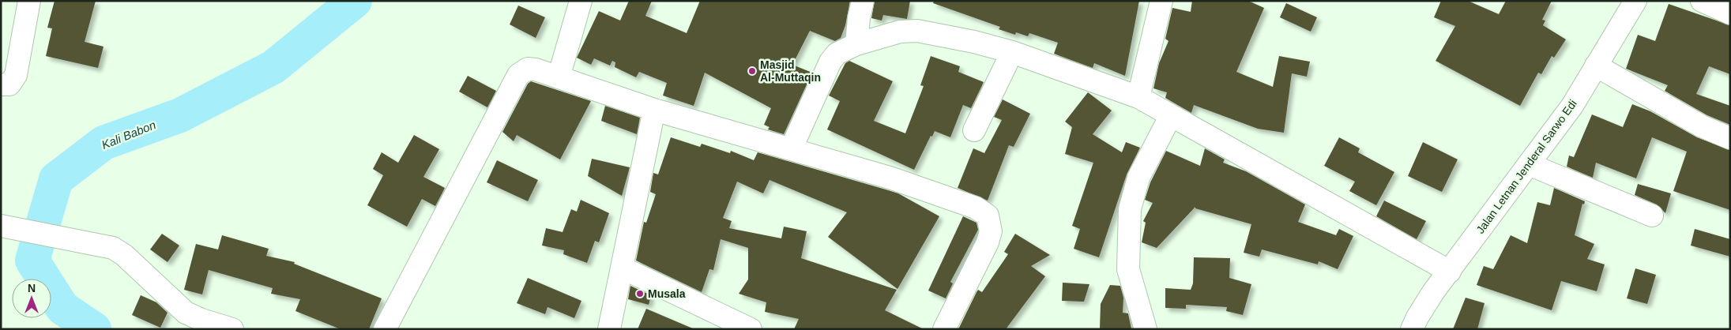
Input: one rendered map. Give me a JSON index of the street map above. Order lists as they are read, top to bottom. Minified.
{"streets":{"street":["Jalan Letnan Jenderal Sarwo Edi"]},"water":["Kali Babon"],"places":["Masjid Al-Muttaqin","Musala"],"north":"top"}
